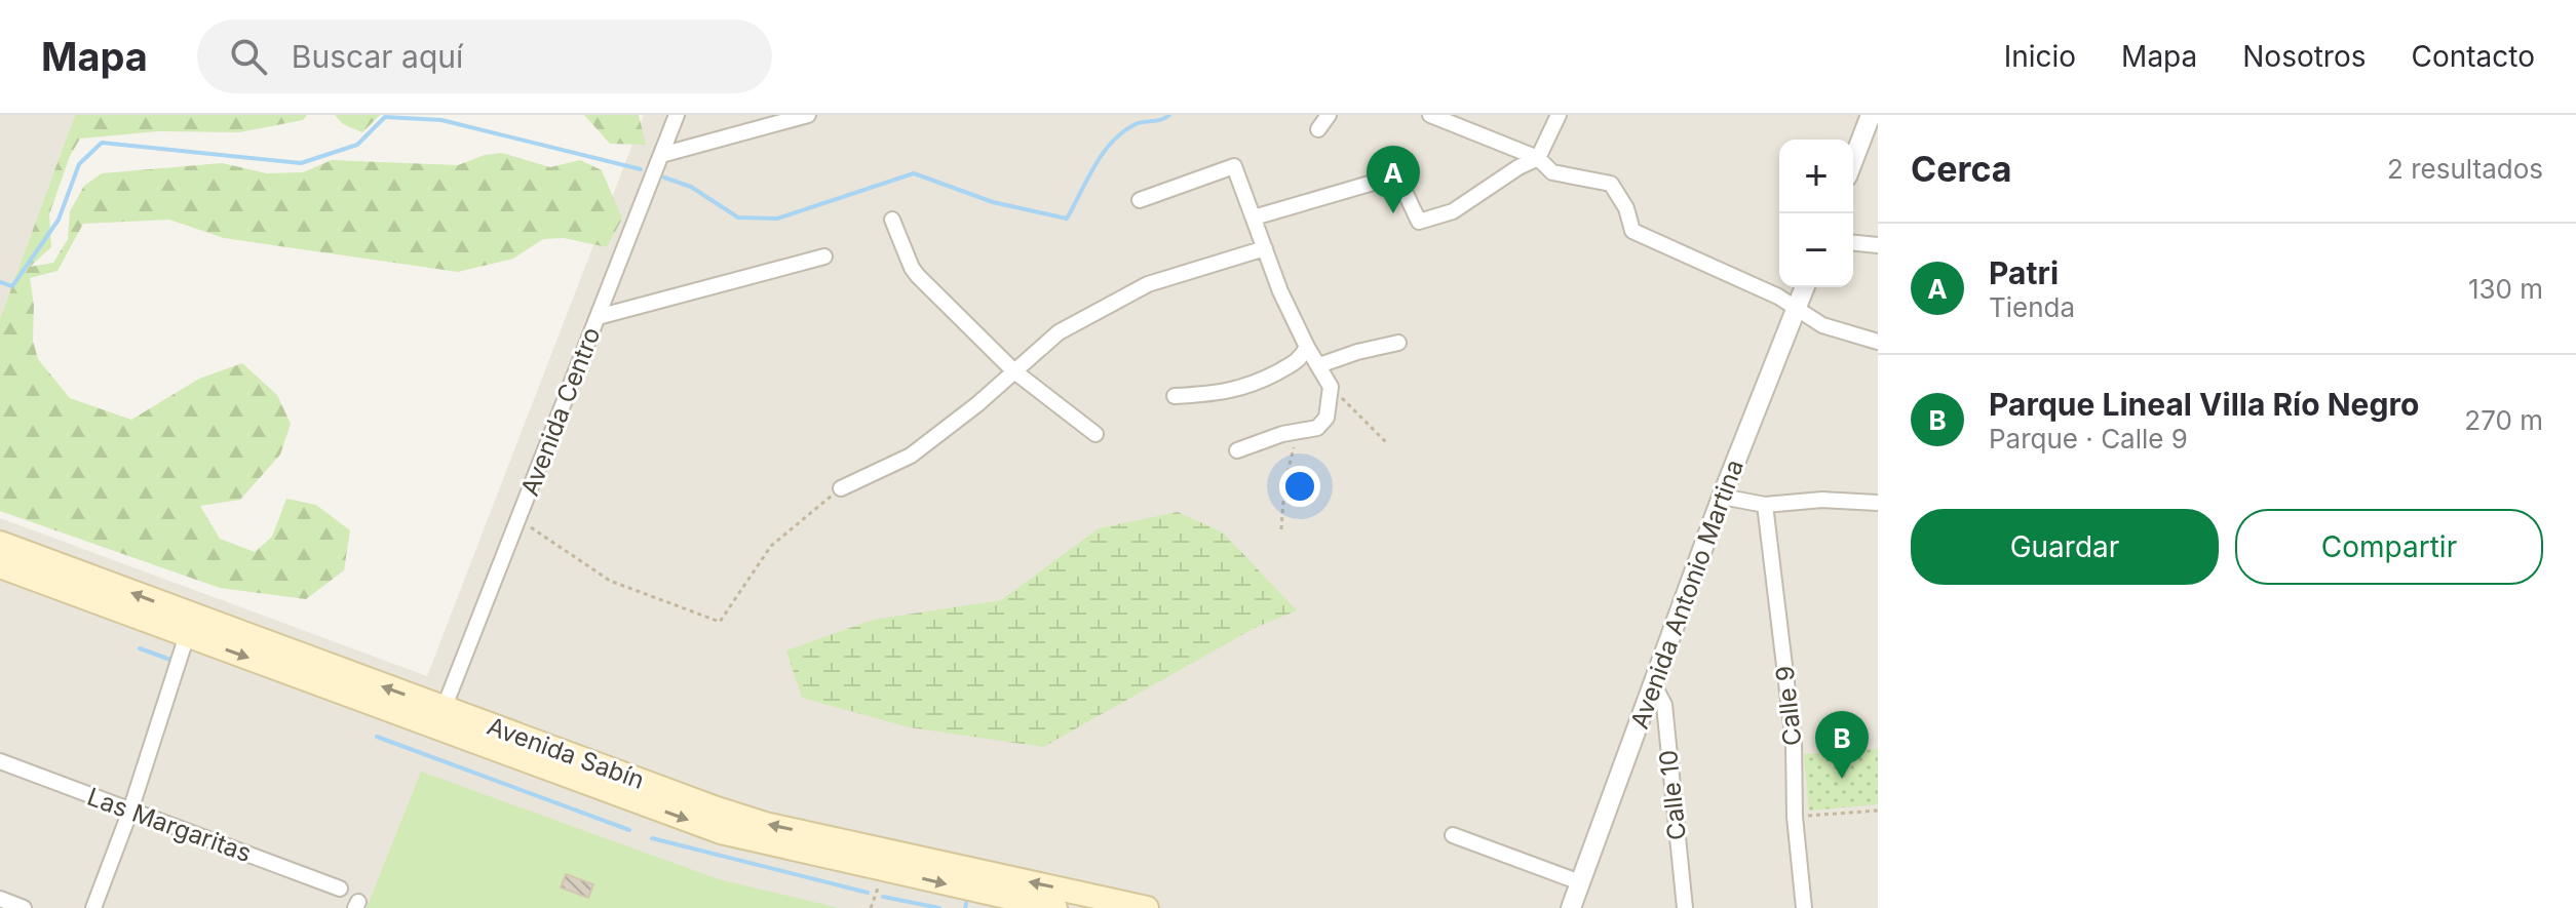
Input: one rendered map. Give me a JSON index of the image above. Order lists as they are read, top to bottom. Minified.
{"streets":{"main road":["Avenida Sabín"],"street":["Avenida Centro","Avenida Antonio Martina","Calle 9","Calle 10","Las Margaritas"]},"crossings":[["Avenida Centro","Avenida Sabín"],["Avenida Antonio Martina","Calle 10"]],"page":{"header":"Mapa","search":"Buscar aquí","nav":["Inicio","Mapa","Nosotros","Contacto"],"heading":["Cerca","2 resultados"],"map_buttons":["+","−"],"pins":["A","B"],"list":[{"mark":"A","name":"Patri","note":"Tienda","value":"130 m"},{"mark":"B","name":"Parque Lineal Villa Río Negro","note":"Parque · Calle 9","value":"270 m"}],"buttons":["Guardar","Compartir"]}}
